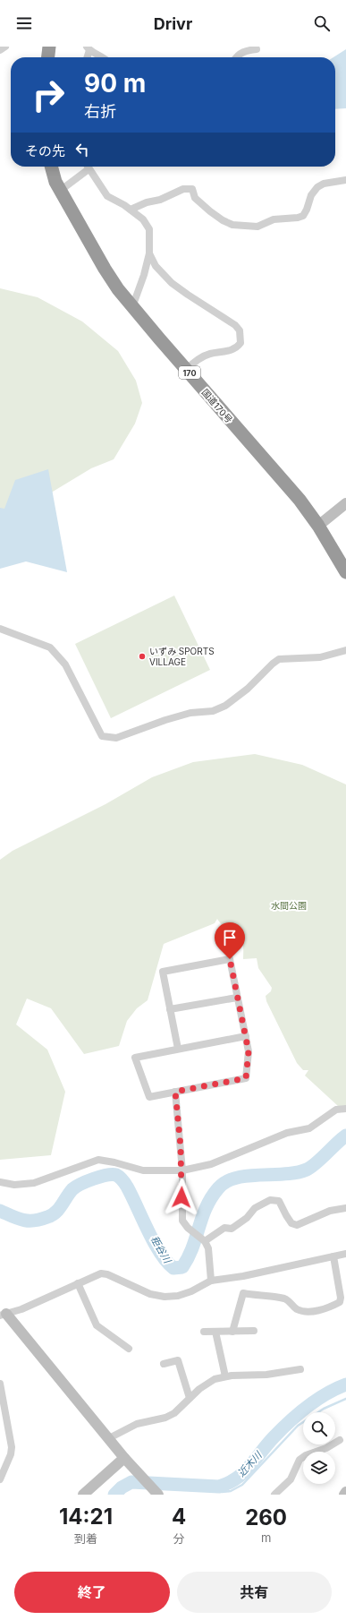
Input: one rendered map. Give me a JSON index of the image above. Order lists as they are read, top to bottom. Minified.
{"streets":{"highway":["170","国道170号"]},"water":["秬谷川","近木川"],"parks":["水間公園"],"places":["いずみ SPORTS VILLAGE"],"page":{"header":"Drivr","turn":["90 m","右折"],"then":"その先","eta":["14:21","到着","4","分","260","m"],"buttons":["終了","共有"]}}
